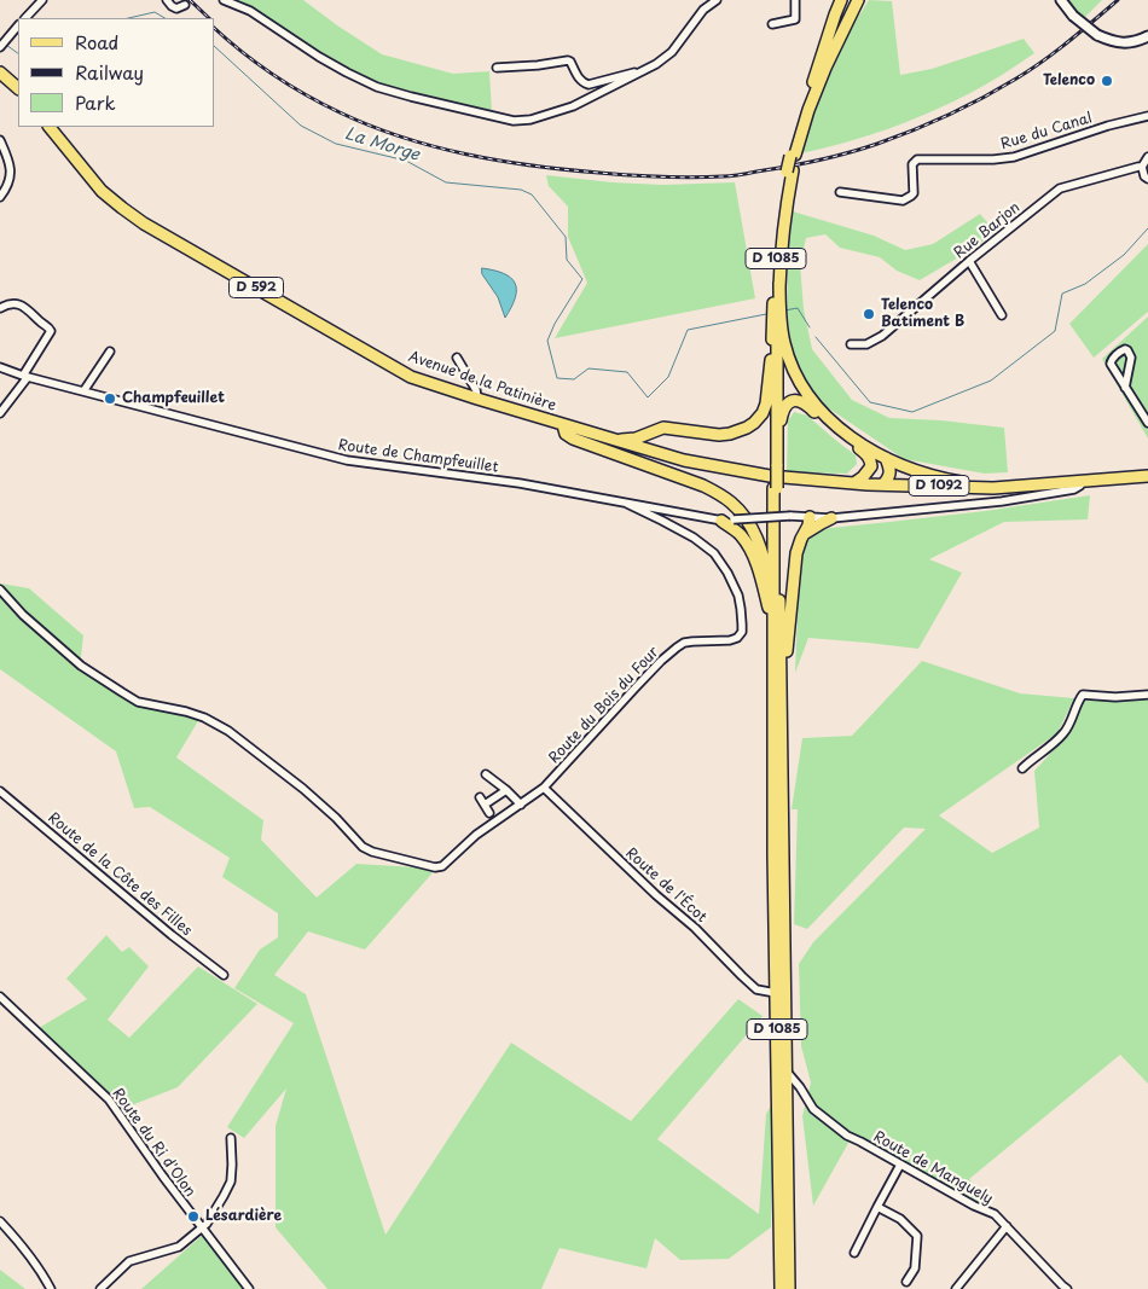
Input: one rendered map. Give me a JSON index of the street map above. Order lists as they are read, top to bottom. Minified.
{"streets":{"main road":["D 1085","D 592","Avenue de la Patinière","D 1092"],"street":["Rue du Canal","Rue Barjon","Route de Champfeuillet","Route du Bois du Four","Route de la Côte des Filles","Route de l'Écot","Route du Ri d'Olon","Route de Manguely"]},"crossings":[["D 1085","D 592"],["D 1085","D 1092"],["D 1085","Route de l'Écot"],["D 1085","Route de Manguely"],["D 592","Avenue de la Patinière"],["D 592","D 1092"],["Route de Champfeuillet","D 1092"],["Route de Champfeuillet","Route du Bois du Four"],["Route du Bois du Four","Route de l'Écot"]],"water":["La Morge"],"places":["Telenco","Telenco Batiment B","Champfeuillet","Lésardière"],"legend":["Road","Railway","Park"]}
